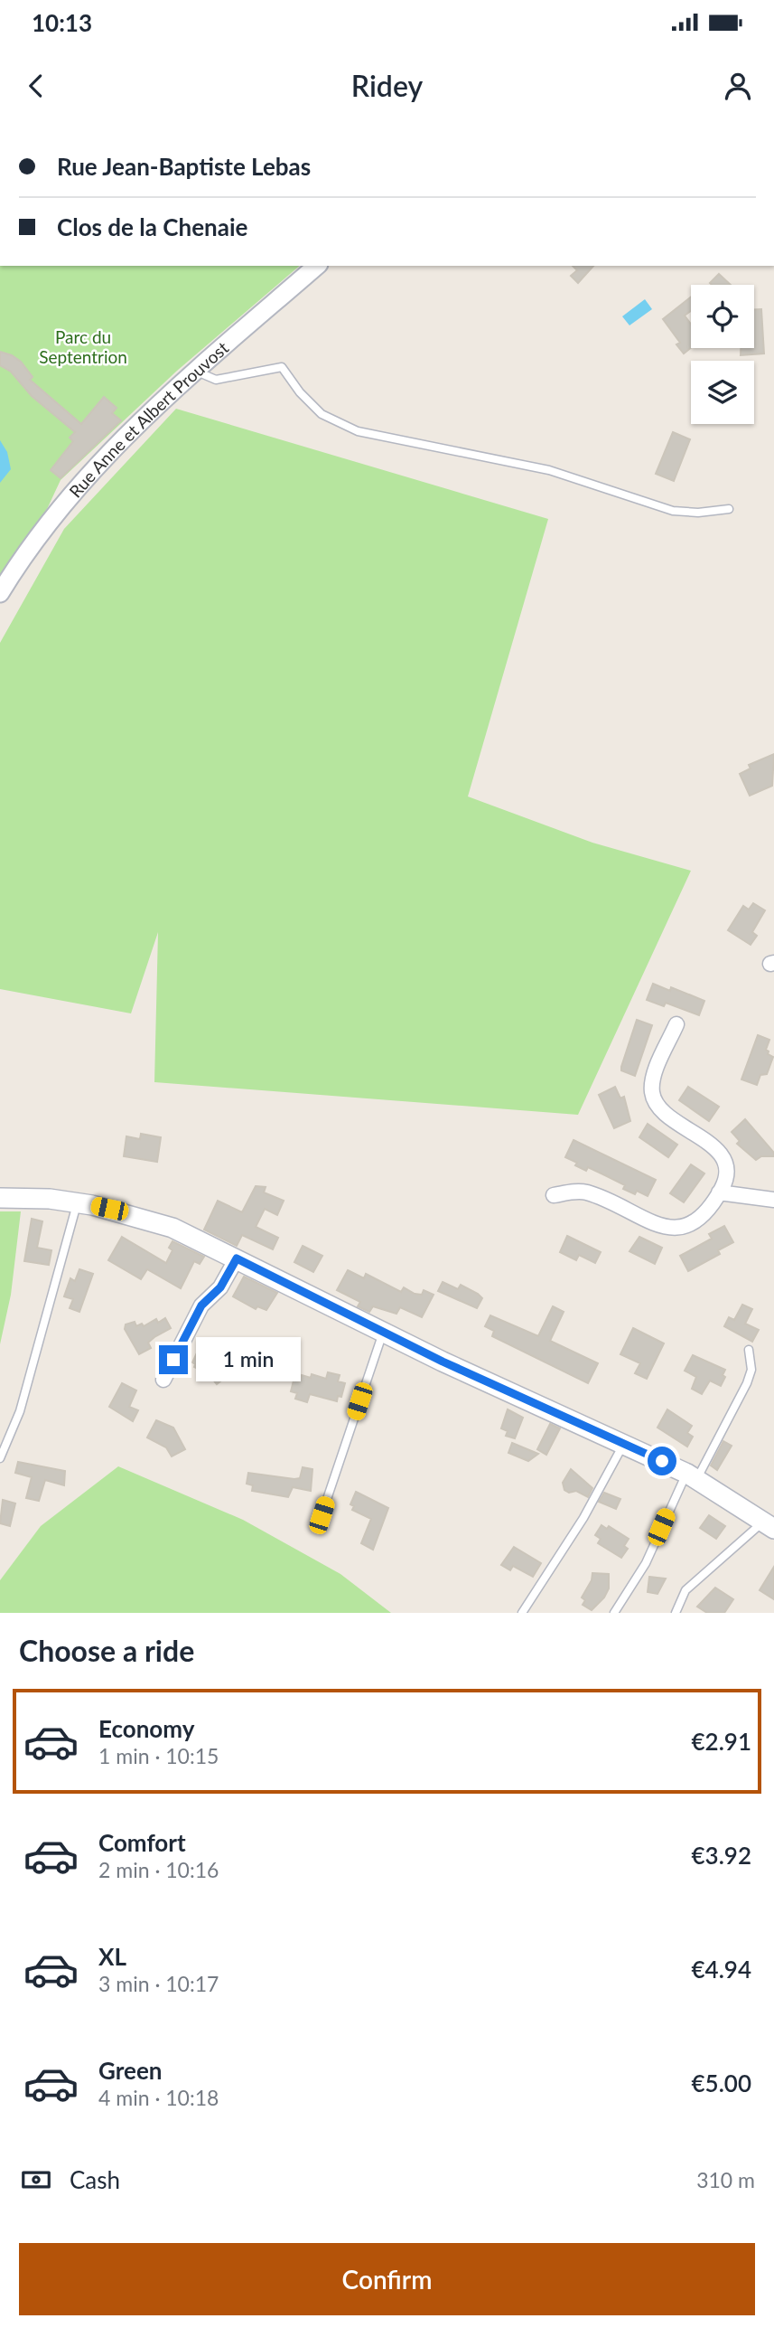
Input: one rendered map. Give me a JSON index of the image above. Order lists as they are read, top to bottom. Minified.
{"streets":{"street":["Rue Anne et Albert Prouvost"]},"parks":["Parc du Septentrion"],"page":{"status":"10:13","header":"Ridey","banner":["Rue Jean-Baptiste Lebas","Clos de la Chenaie"],"bubble":"1 min","heading":"Choose a ride","list":[{"name":"Economy","note":"1 min · 10:15","value":"€2.91"},{"name":"Comfort","note":"2 min · 10:16","value":"€3.92"},{"name":"XL","note":"3 min · 10:17","value":"€4.94"},{"name":"Green","note":"4 min · 10:18","value":"€5.00"}],"pay":["Cash","310 m"],"buttons":"Confirm"}}
